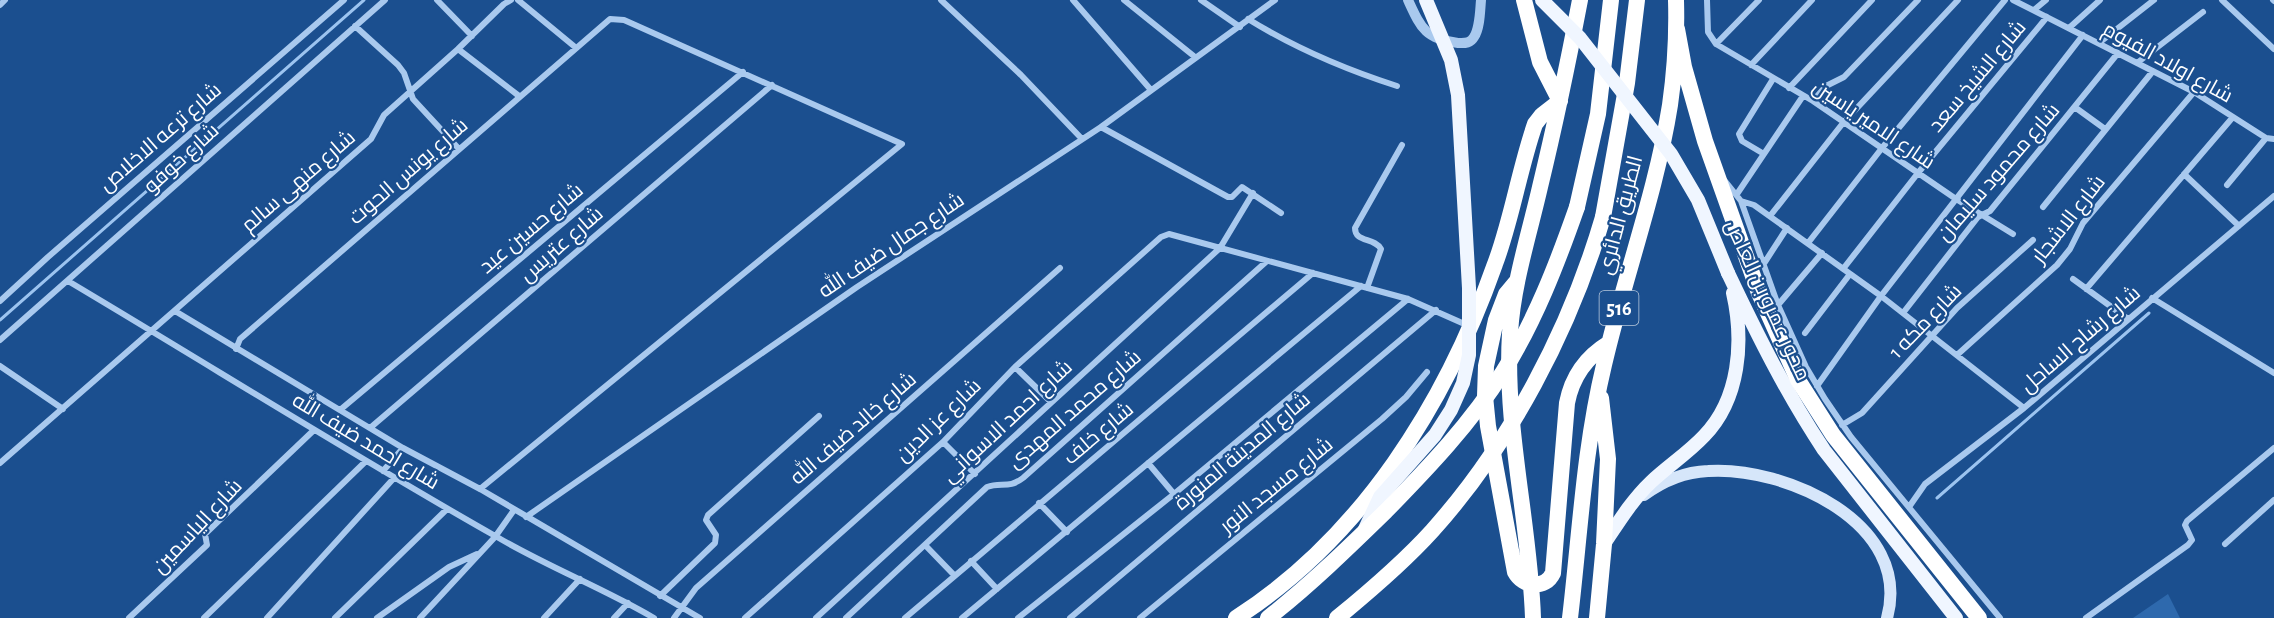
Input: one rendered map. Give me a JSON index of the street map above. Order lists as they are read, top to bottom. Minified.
{"streets":{"highway":["الطريق الدائري","516"],"main road":["محور عمرو بن العاص"],"street":["شارع اولاد الفيوم","شارع الشيخ سعد","شارع الامير ياسين","شارع ترعه الاخلاص","شارع خوفو","شارع يونس الحوت","شارع محمود سليمان","شارع منهى سالم","شارع الاشجار","شارع حسين عيد","شارع عتريس","شارع جمال ضيف الله","شارع مكه 1","شارع رشاح الساحل","شارع محمد المهدى","شارع عز الدين","شارع احمد الاسواني","شارع خالد ضيف الله","شارع خلف","شارع احمد ضيف الله","شارع المدينة المنورة","شارع مسجد النور","شارع الياسمين"]},"crossings":[["شارع اولاد الفيوم","شارع الشيخ سعد"],["شارع اولاد الفيوم","شارع محمود سليمان"],["شارع اولاد الفيوم","شارع الاشجار"],["شارع الشيخ سعد","شارع الامير ياسين"],["شارع الامير ياسين","شارع محمود سليمان"],["شارع خوفو","شارع احمد ضيف الله"],["شارع يونس الحوت","شارع حسين عيد"],["شارع يونس الحوت","شارع احمد ضيف الله"],["شارع منهى سالم","شارع احمد ضيف الله"],["شارع حسين عيد","شارع احمد ضيف الله"],["شارع عتريس","شارع احمد ضيف الله"],["شارع جمال ضيف الله","شارع احمد ضيف الله"],["شارع عز الدين","شارع احمد الاسواني"],["شارع خالد ضيف الله","شارع احمد ضيف الله"],["شارع احمد ضيف الله","شارع الياسمين"]]}
